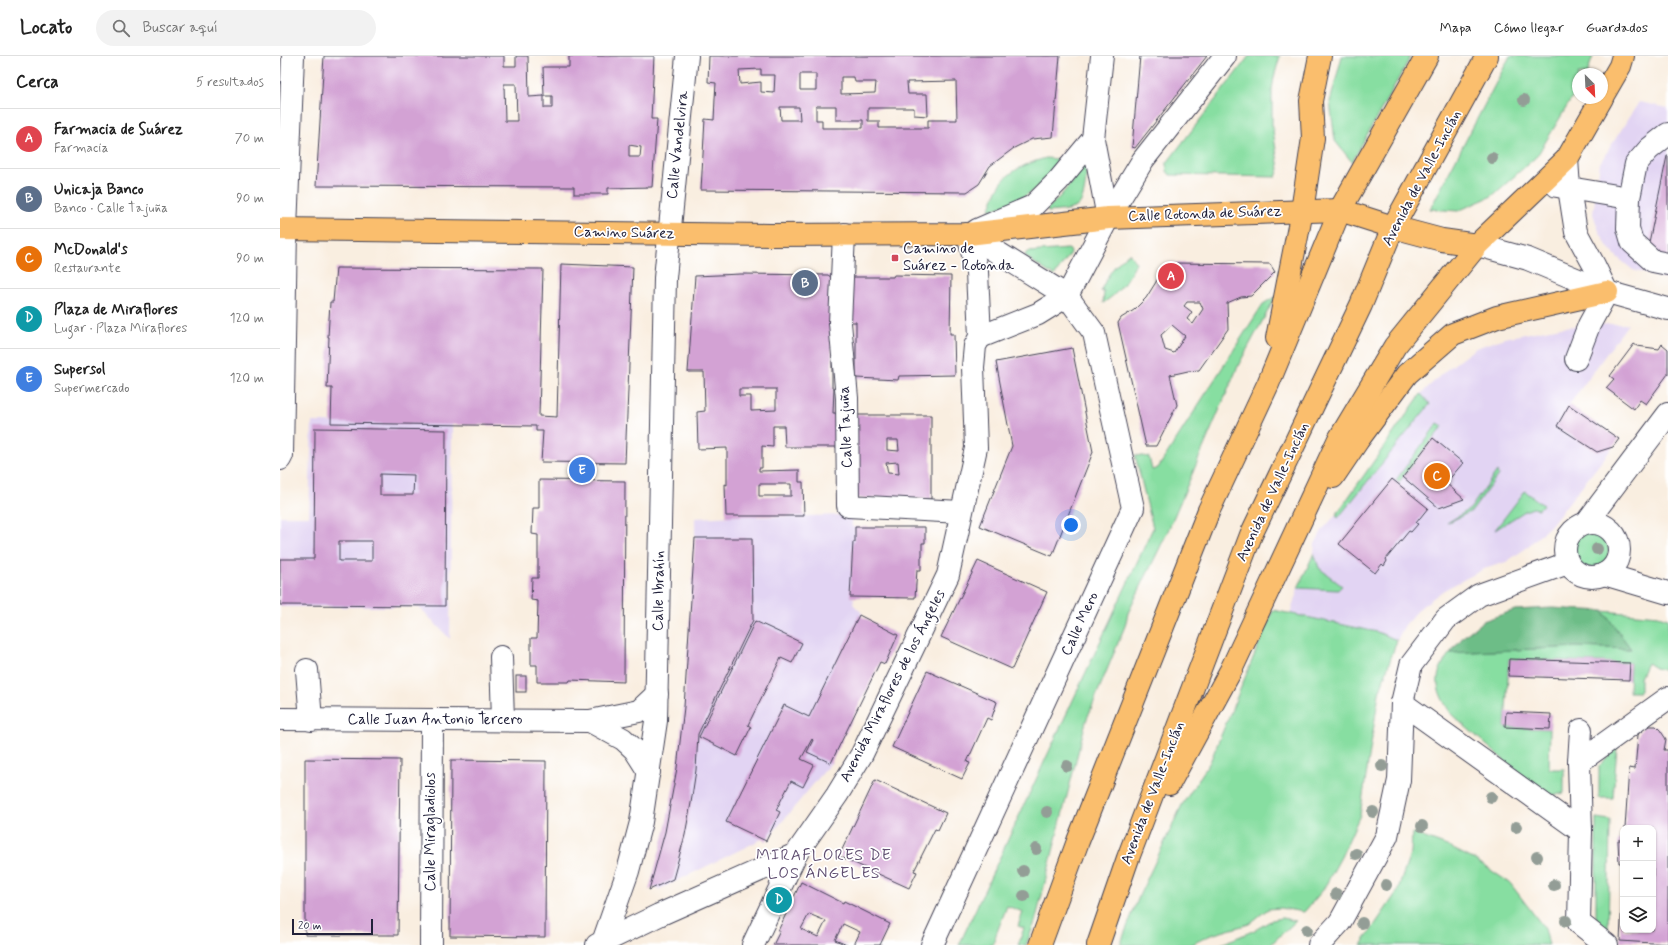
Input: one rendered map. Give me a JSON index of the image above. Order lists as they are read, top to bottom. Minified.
{"streets":{"main road":["Avenida de Valle-Inclán","Calle Rotonda de Suárez","Camino Suárez"],"street":["Calle Vandelvira","Calle Tajuña","Calle Ibrahín","Calle Mero","Avenida Miraflores de los Ángeles","Calle Juan Antonio Tercero","Calle Miragladiolos"]},"crossings":[["Calle Vandelvira","Camino Suárez"],["Calle Vandelvira","Calle Ibrahín"],["Avenida de Valle-Inclán","Calle Rotonda de Suárez"],["Calle Rotonda de Suárez","Camino Suárez"],["Calle Rotonda de Suárez","Calle Mero"],["Camino Suárez","Calle Tajuña"],["Camino Suárez","Calle Ibrahín"],["Calle Tajuña","Avenida Miraflores de los Ángeles"],["Calle Ibrahín","Calle Juan Antonio Tercero"],["Calle Juan Antonio Tercero","Calle Miragladiolos"]],"districts":["MIRAFLORES DE LOS ÁNGELES"],"places":{"transit":["Camino de Suárez - Rotonda"]},"scale_bar":"20 m","north":"bottom right","page":{"header":"Locato","search":"Buscar aquí","nav":["Mapa","Cómo llegar","Guardados"],"heading":["Cerca","5 resultados"],"list":[{"mark":"A","name":"Farmacia de Suárez","note":"Farmacia","value":"70 m"},{"mark":"B","name":"Unicaja Banco","note":"Banco · Calle Tajuña","value":"90 m"},{"mark":"C","name":"McDonald's","note":"Restaurante","value":"90 m"},{"mark":"D","name":"Plaza de Miraflores","note":"Lugar · Plaza Miraflores","value":"120 m"},{"mark":"E","name":"Supersol","note":"Supermercado","value":"120 m"}],"pins":["A","B","E","C","D"],"map_buttons":["+","−"],"scale":"20 m"}}
